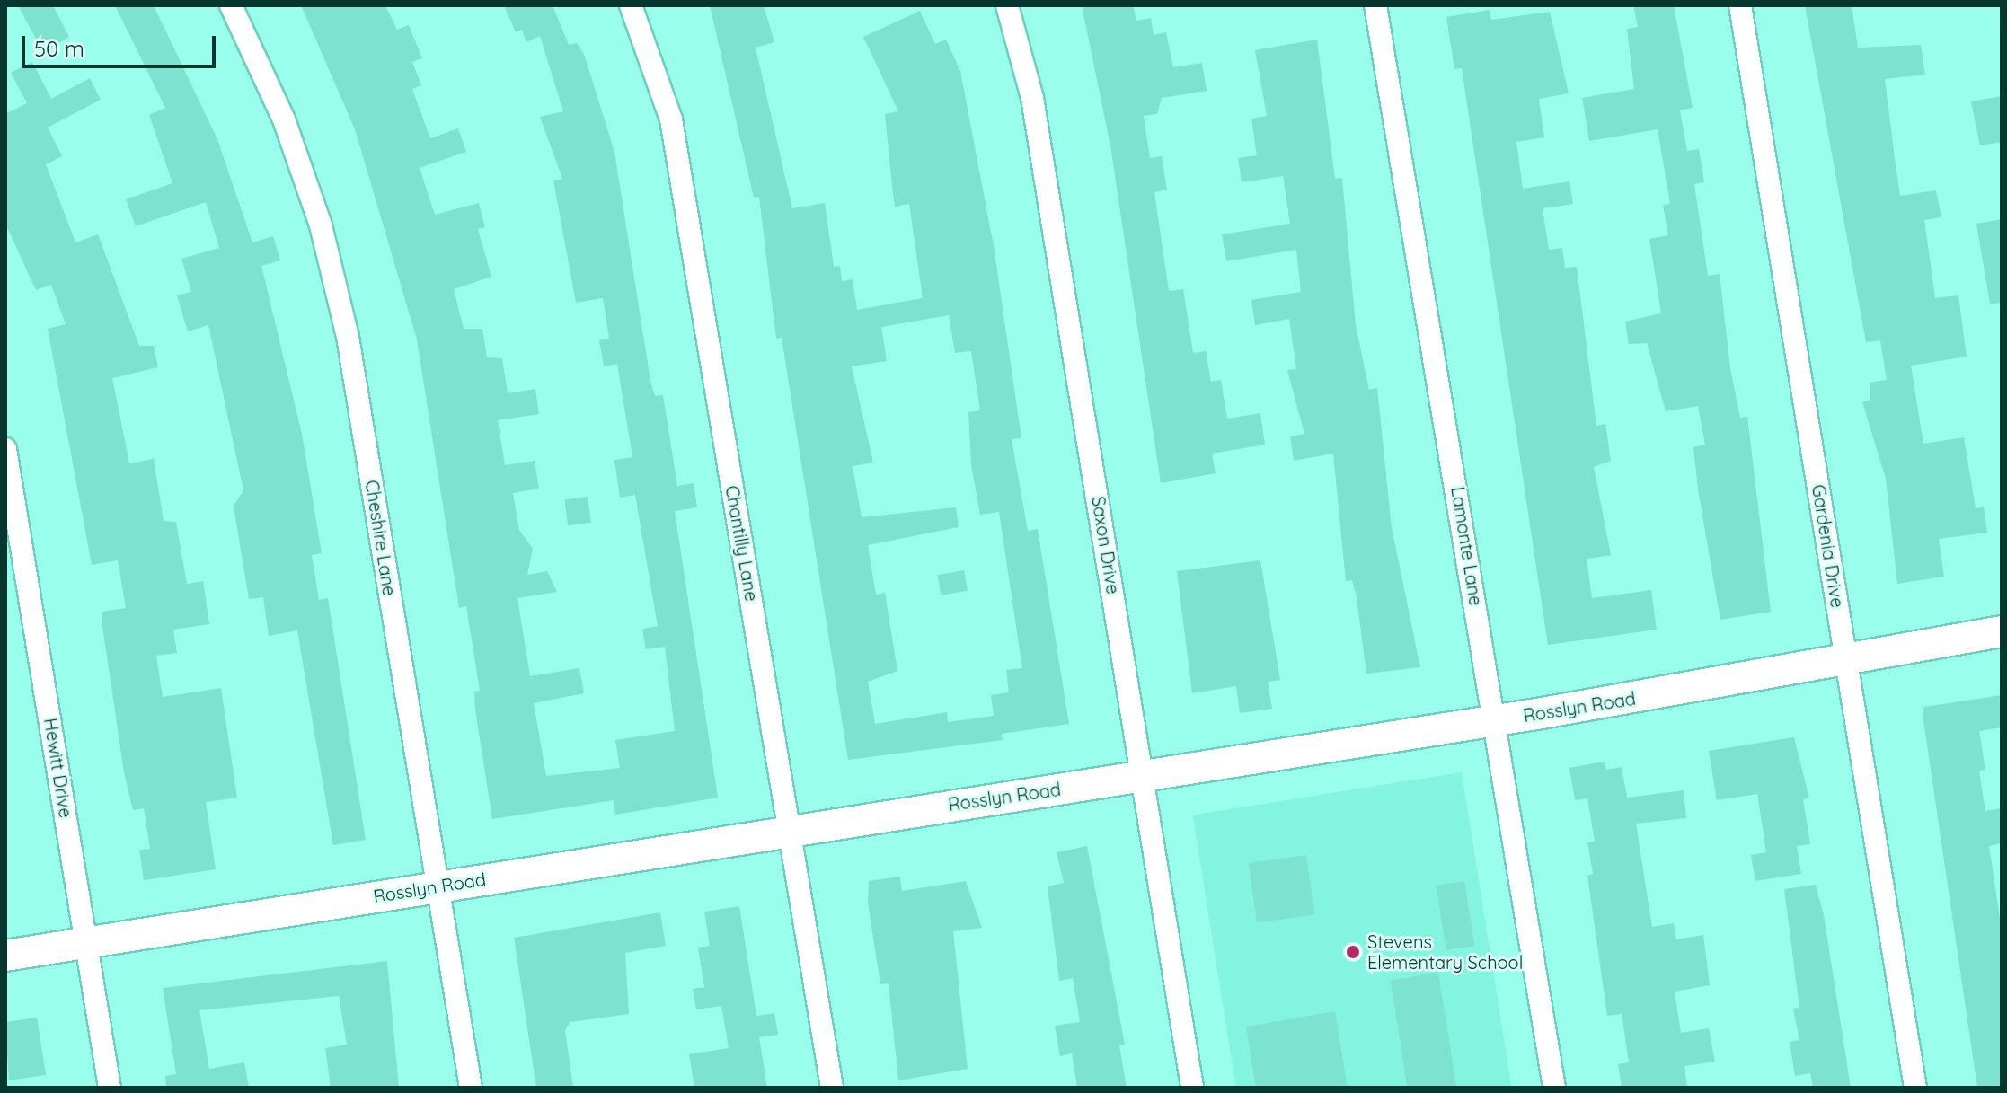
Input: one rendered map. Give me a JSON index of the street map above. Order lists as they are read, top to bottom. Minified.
{"streets":{"street":["Cheshire Lane","Chantilly Lane","Saxon Drive","Lamonte Lane","Gardenia Drive","Rosslyn Road","Hewitt Drive"]},"crossings":[["Cheshire Lane","Rosslyn Road"],["Chantilly Lane","Rosslyn Road"],["Saxon Drive","Rosslyn Road"],["Lamonte Lane","Rosslyn Road"],["Gardenia Drive","Rosslyn Road"],["Rosslyn Road","Hewitt Drive"]],"places":["Stevens Elementary School"],"scale_bar":"50 m"}
